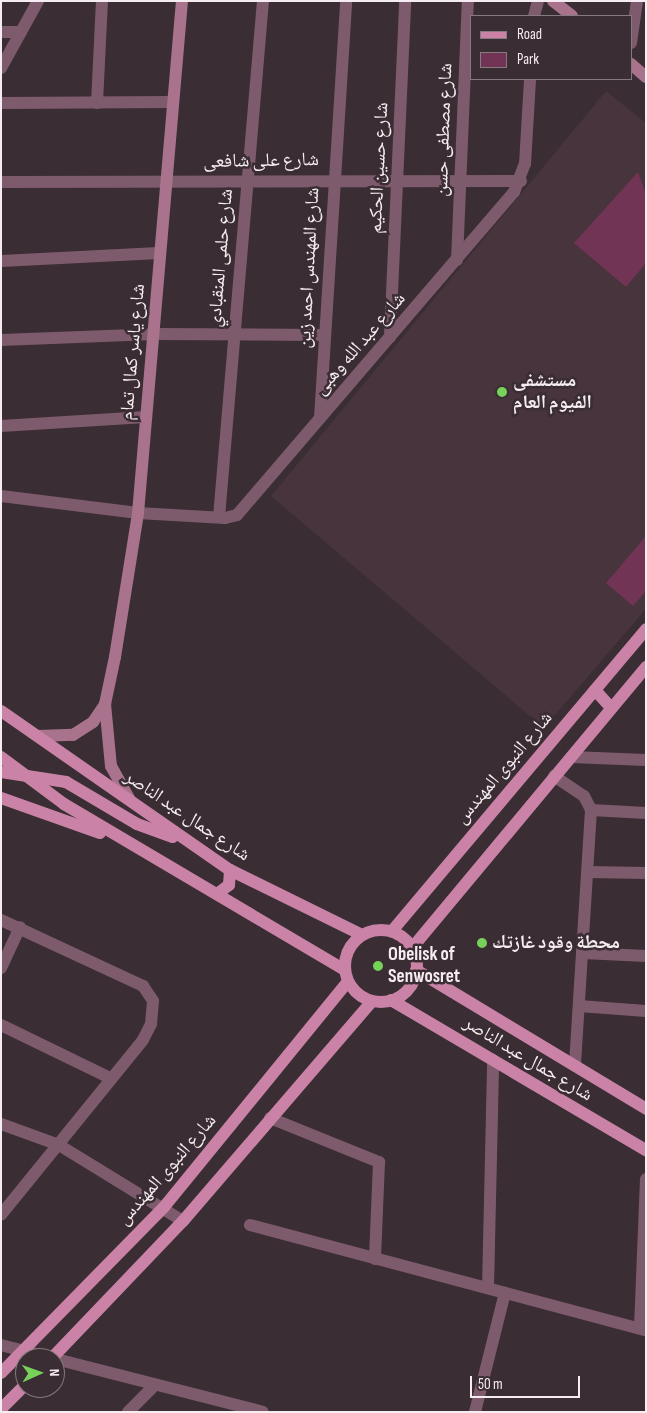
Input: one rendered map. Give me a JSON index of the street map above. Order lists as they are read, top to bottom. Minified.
{"streets":{"main road":["شارع النبوى المهندس","شارع جمال عبد الناصر"],"street":["شارع مصطفى حسن","شارع على شافعى","شارع حسين الحكيم","شارع حلمى المنقبادي","شارع المهندس احمد زين","شارع عبد الله وهبى","شارع ياسر كمال تمام"]},"crossings":[["شارع مصطفى حسن","شارع على شافعى"],["شارع مصطفى حسن","شارع عبد الله وهبى"],["شارع على شافعى","شارع حسين الحكيم"],["شارع على شافعى","شارع حلمى المنقبادي"],["شارع على شافعى","شارع المهندس احمد زين"],["شارع على شافعى","شارع عبد الله وهبى"],["شارع على شافعى","شارع ياسر كمال تمام"],["شارع حسين الحكيم","شارع عبد الله وهبى"],["شارع حلمى المنقبادي","شارع عبد الله وهبى"],["شارع المهندس احمد زين","شارع عبد الله وهبى"],["شارع عبد الله وهبى","شارع ياسر كمال تمام"],["شارع ياسر كمال تمام","شارع جمال عبد الناصر"],["شارع النبوى المهندس","شارع جمال عبد الناصر"]],"places":["مستشفى الفيوم العام","محطة وقود غازتك","Obelisk of Senwosret"],"legend":["Road","Park"],"scale_bar":"50 m","north":"right"}
